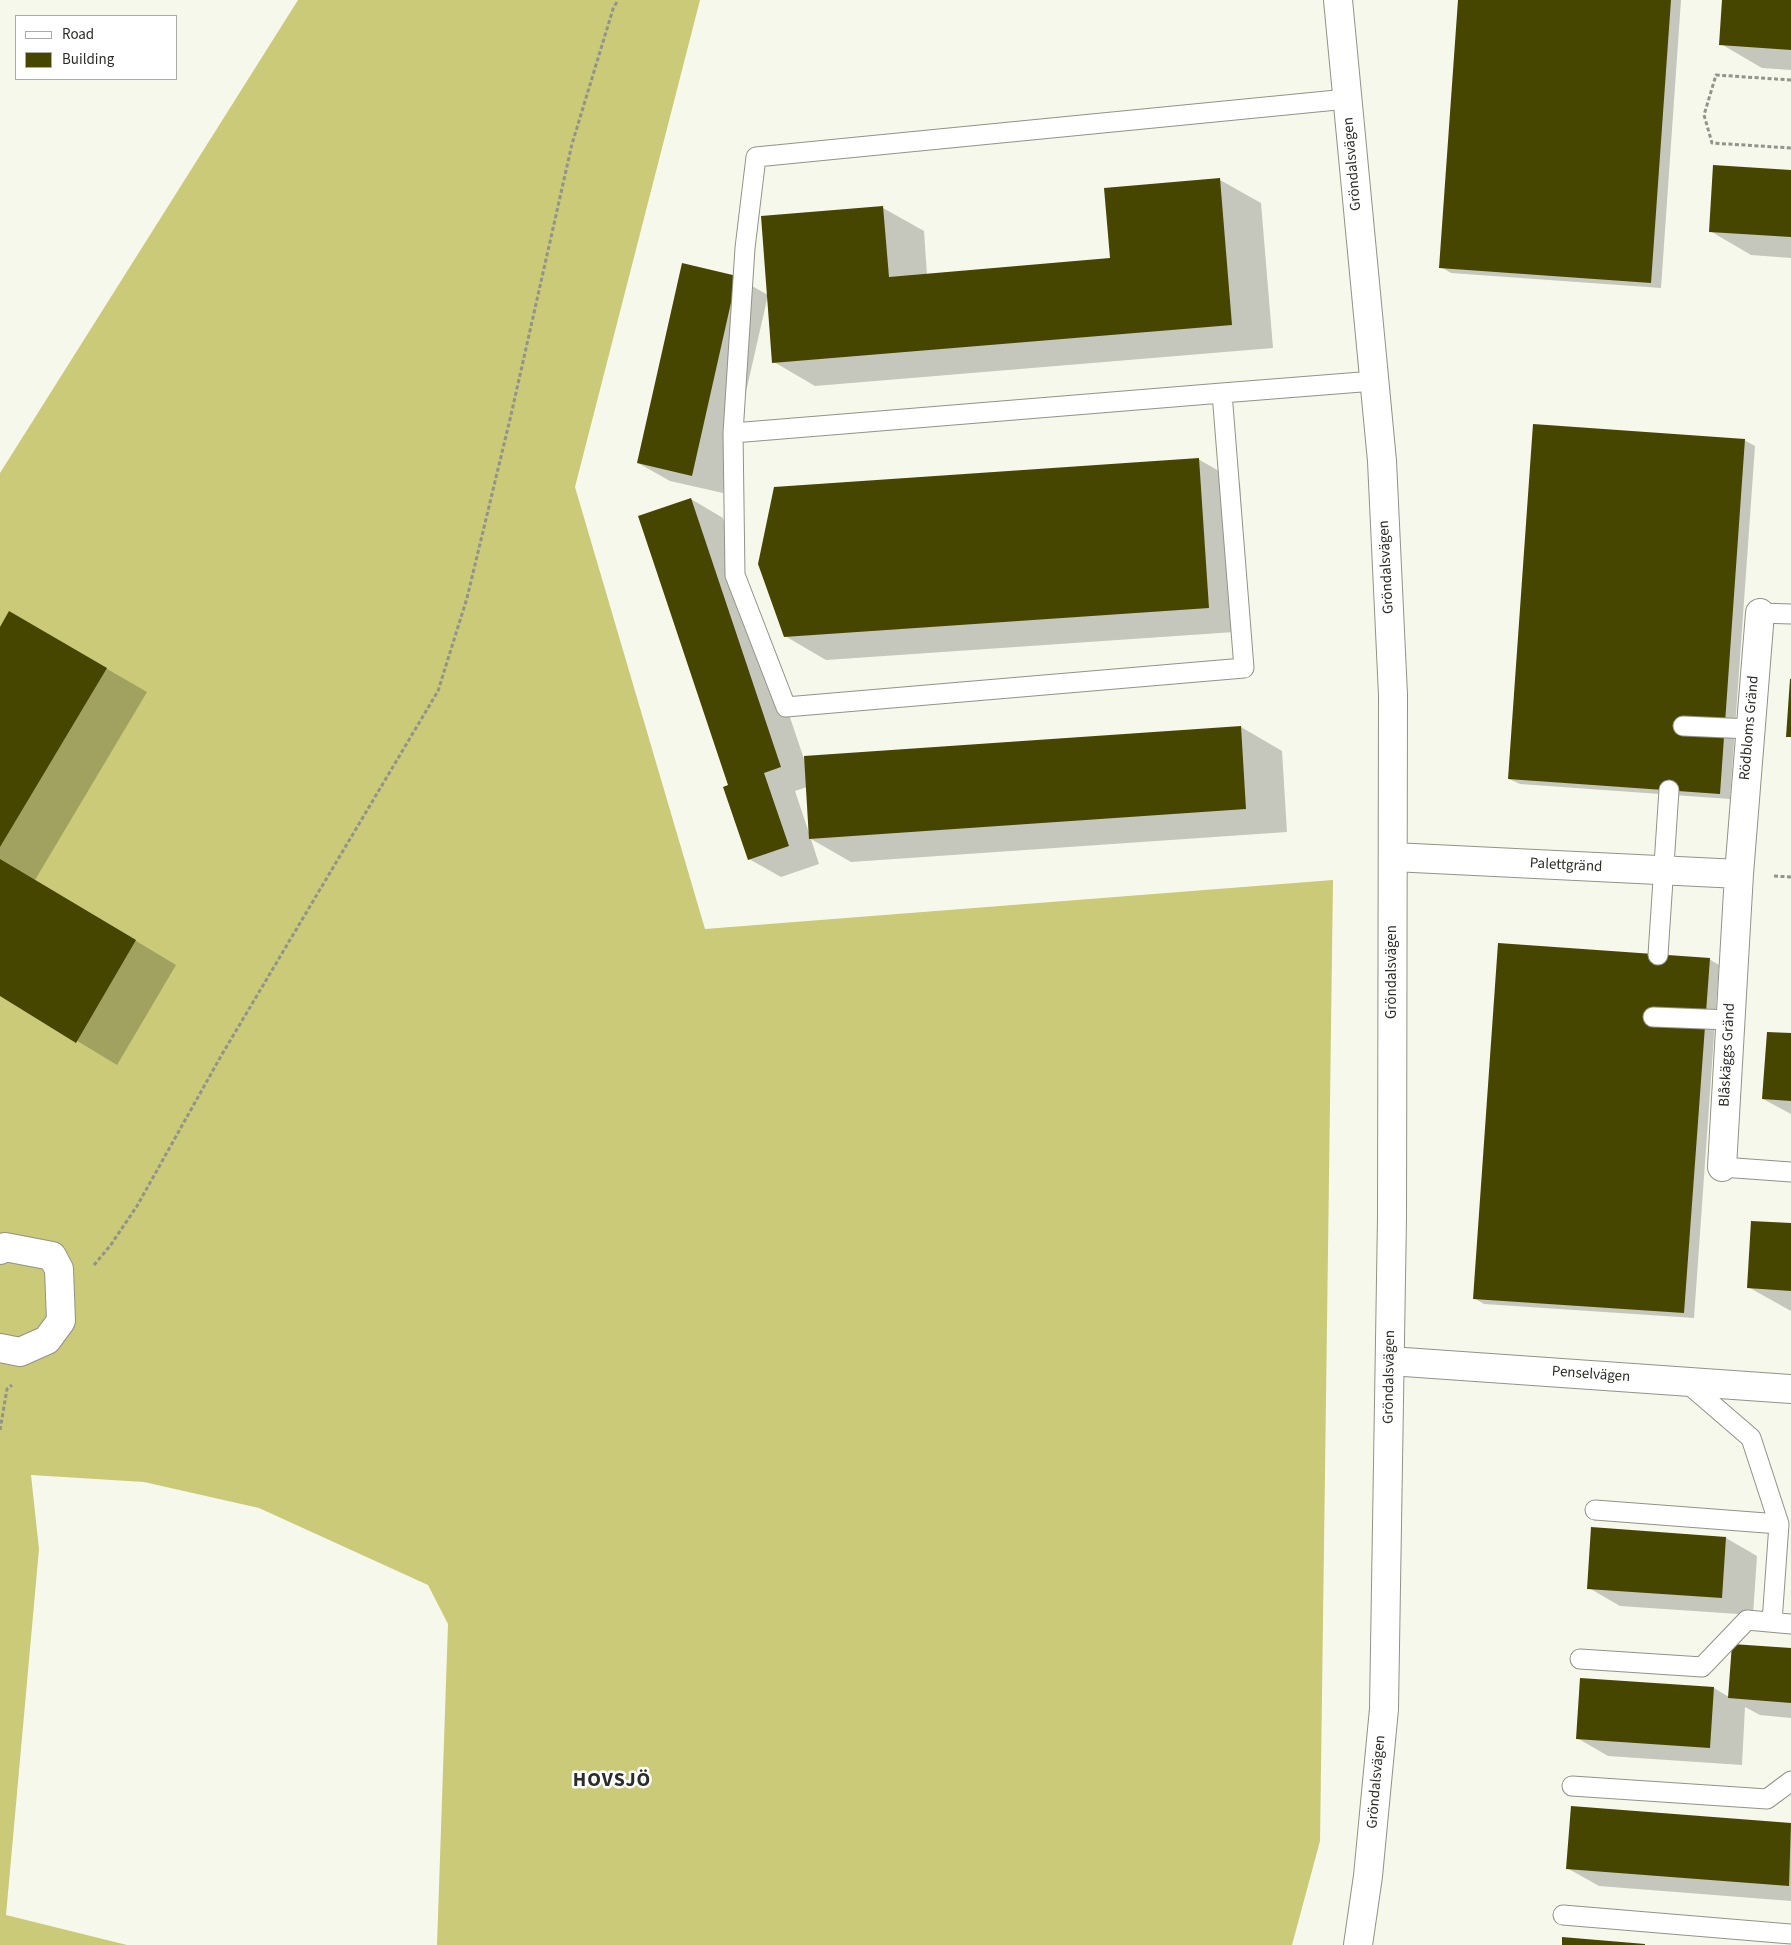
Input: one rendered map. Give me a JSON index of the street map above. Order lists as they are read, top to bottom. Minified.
{"streets":{"street":["Gröndalsvägen","Rödbloms Gränd","Palettgränd","Blåskäggs Gränd","Penselvägen"]},"crossings":[["Gröndalsvägen","Palettgränd"],["Gröndalsvägen","Penselvägen"],["Rödbloms Gränd","Palettgränd"],["Rödbloms Gränd","Blåskäggs Gränd"],["Palettgränd","Blåskäggs Gränd"]],"districts":["HOVSJÖ"],"legend":["Road","Building"]}
